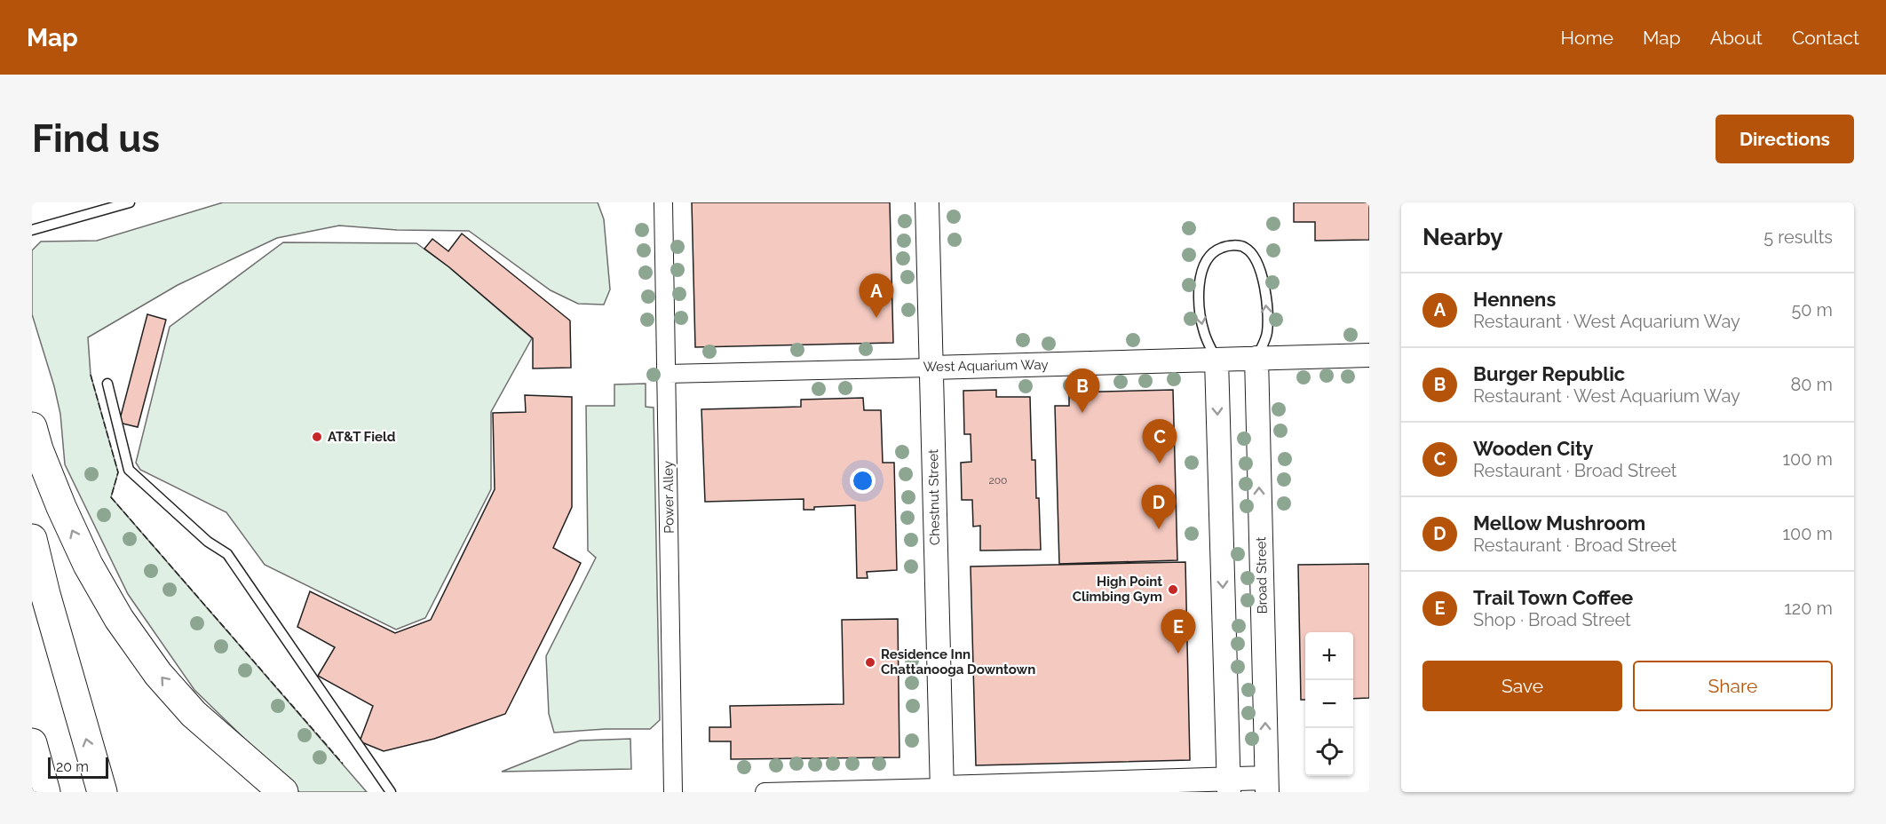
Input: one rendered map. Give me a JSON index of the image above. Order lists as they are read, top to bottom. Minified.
{"streets":{"street":["West Aquarium Way","Power Alley","Chestnut Street","Broad Street"]},"crossings":[["West Aquarium Way","Power Alley"],["West Aquarium Way","Chestnut Street"],["West Aquarium Way","Broad Street"]],"places":["AT&T Field","High Point Climbing Gym","Residence Inn Chattanooga Downtown"],"house_numbers":["200"],"scale_bar":"20 m","page":{"header":"Map","nav":["Home","Map","About","Contact"],"buttons":["Directions",["Save","Share"]],"title":"Find us","heading":["Nearby","5 results"],"list":[{"mark":"A","name":"Hennens","note":"Restaurant · West Aquarium Way","value":"50 m"},{"mark":"B","name":"Burger Republic","note":"Restaurant · West Aquarium Way","value":"80 m"},{"mark":"C","name":"Wooden City","note":"Restaurant · Broad Street","value":"100 m"},{"mark":"D","name":"Mellow Mushroom","note":"Restaurant · Broad Street","value":"100 m"},{"mark":"E","name":"Trail Town Coffee","note":"Shop · Broad Street","value":"120 m"}],"pins":["A","B","C","D","E"],"map_buttons":["+","−"],"scale":"20 m"}}
